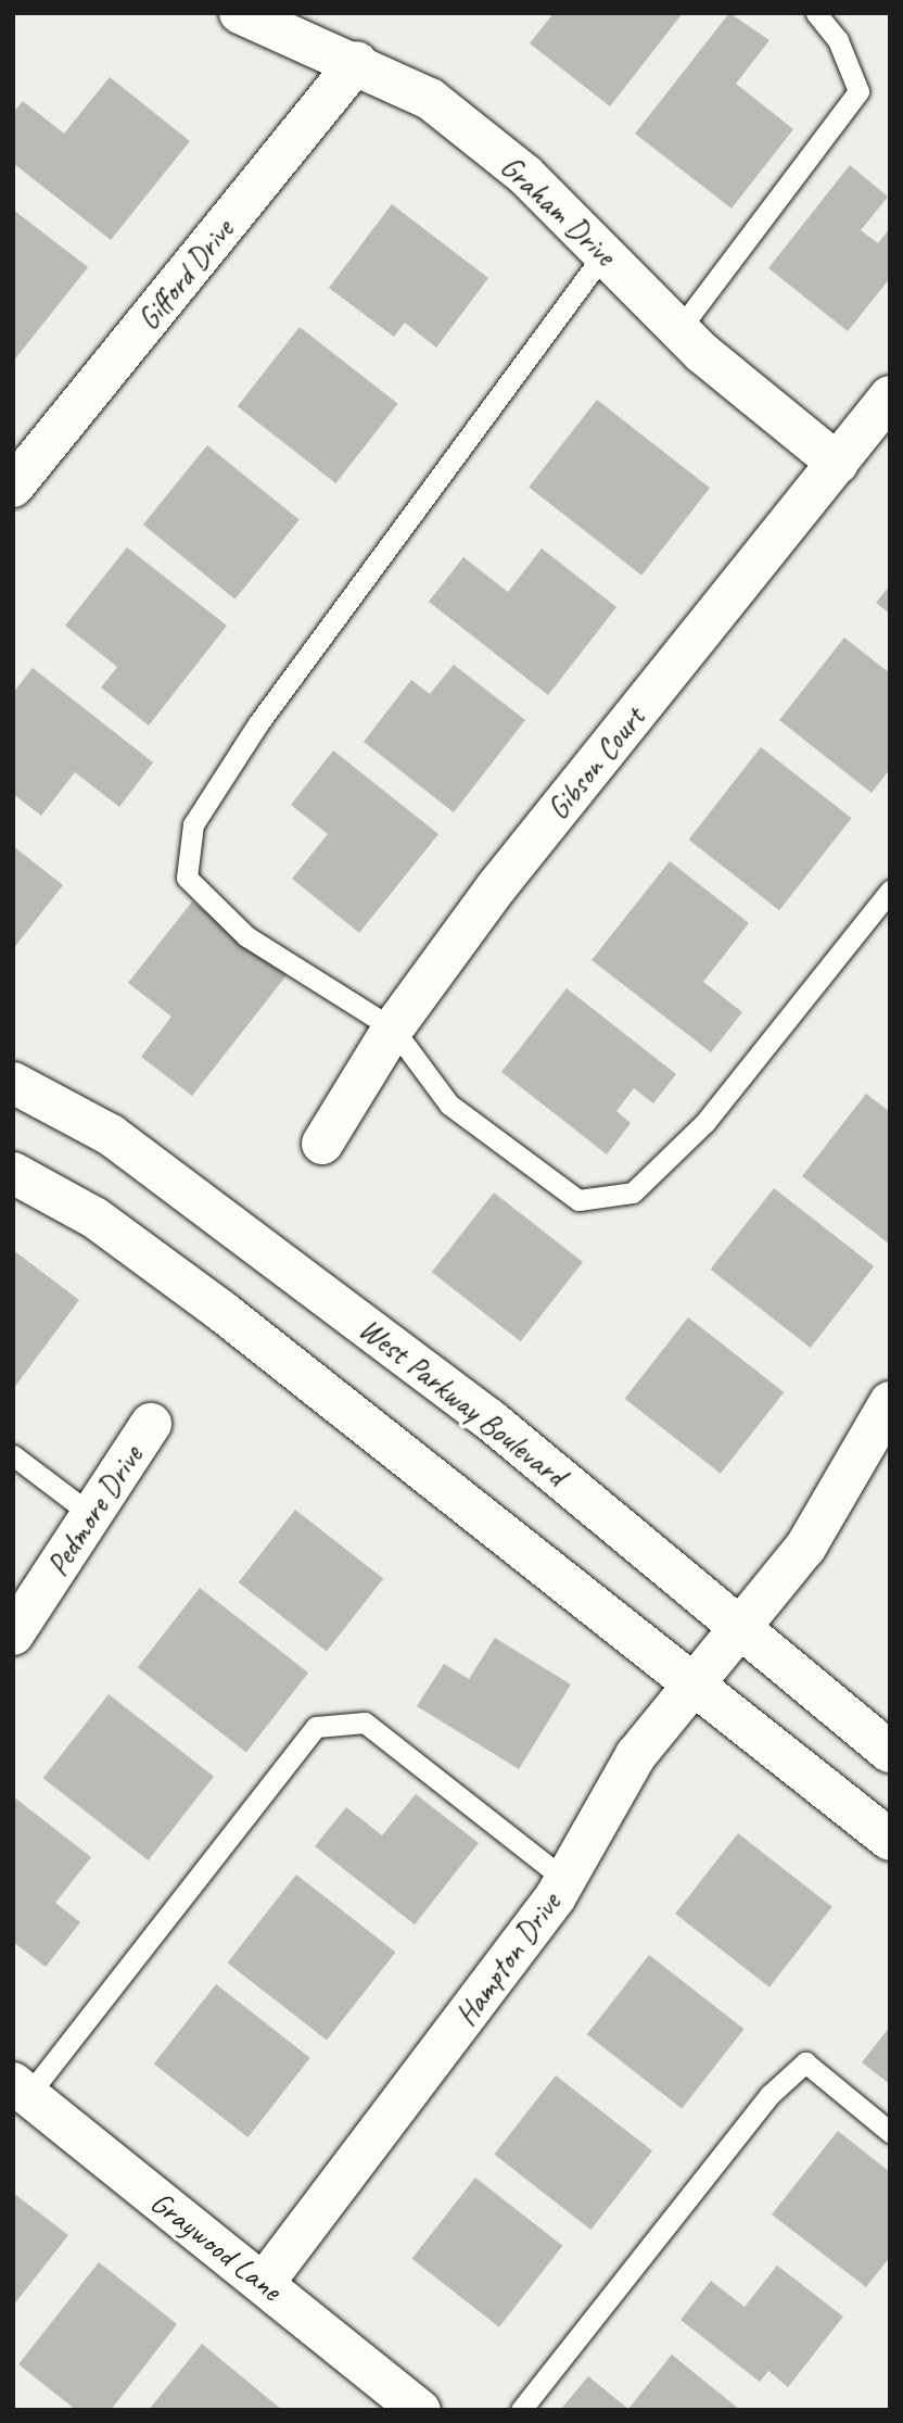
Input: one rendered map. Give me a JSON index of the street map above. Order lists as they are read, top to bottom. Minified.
{"streets":{"street":["Graham Drive","Gifford Drive","Gibson Court","West Parkway Boulevard","Pedmore Drive","Hampton Drive","Graywood Lane"]},"crossings":[["Graham Drive","Gifford Drive"],["Graham Drive","Gibson Court"],["West Parkway Boulevard","Hampton Drive"],["Hampton Drive","Graywood Lane"]]}
